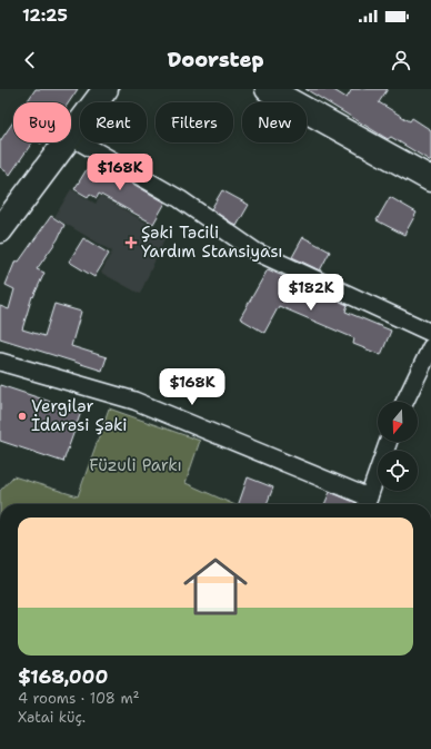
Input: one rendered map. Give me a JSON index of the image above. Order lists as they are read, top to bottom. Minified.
{"parks":["Füzuli Parkı"],"places":{"health":["Şəki Təcili Yardım Stansiyası"],"other":["Vergilər İdarəsi Şəki"]},"north":"bottom","page":{"status":"12:25","header":"Doorstep","chip":["Buy","Rent","Filters","New"],"price":["$168K","$182K","$168K"],"list":[{"name":"$168,000","note":"4 rooms · 108 m² · Xətai küç."}]}}
